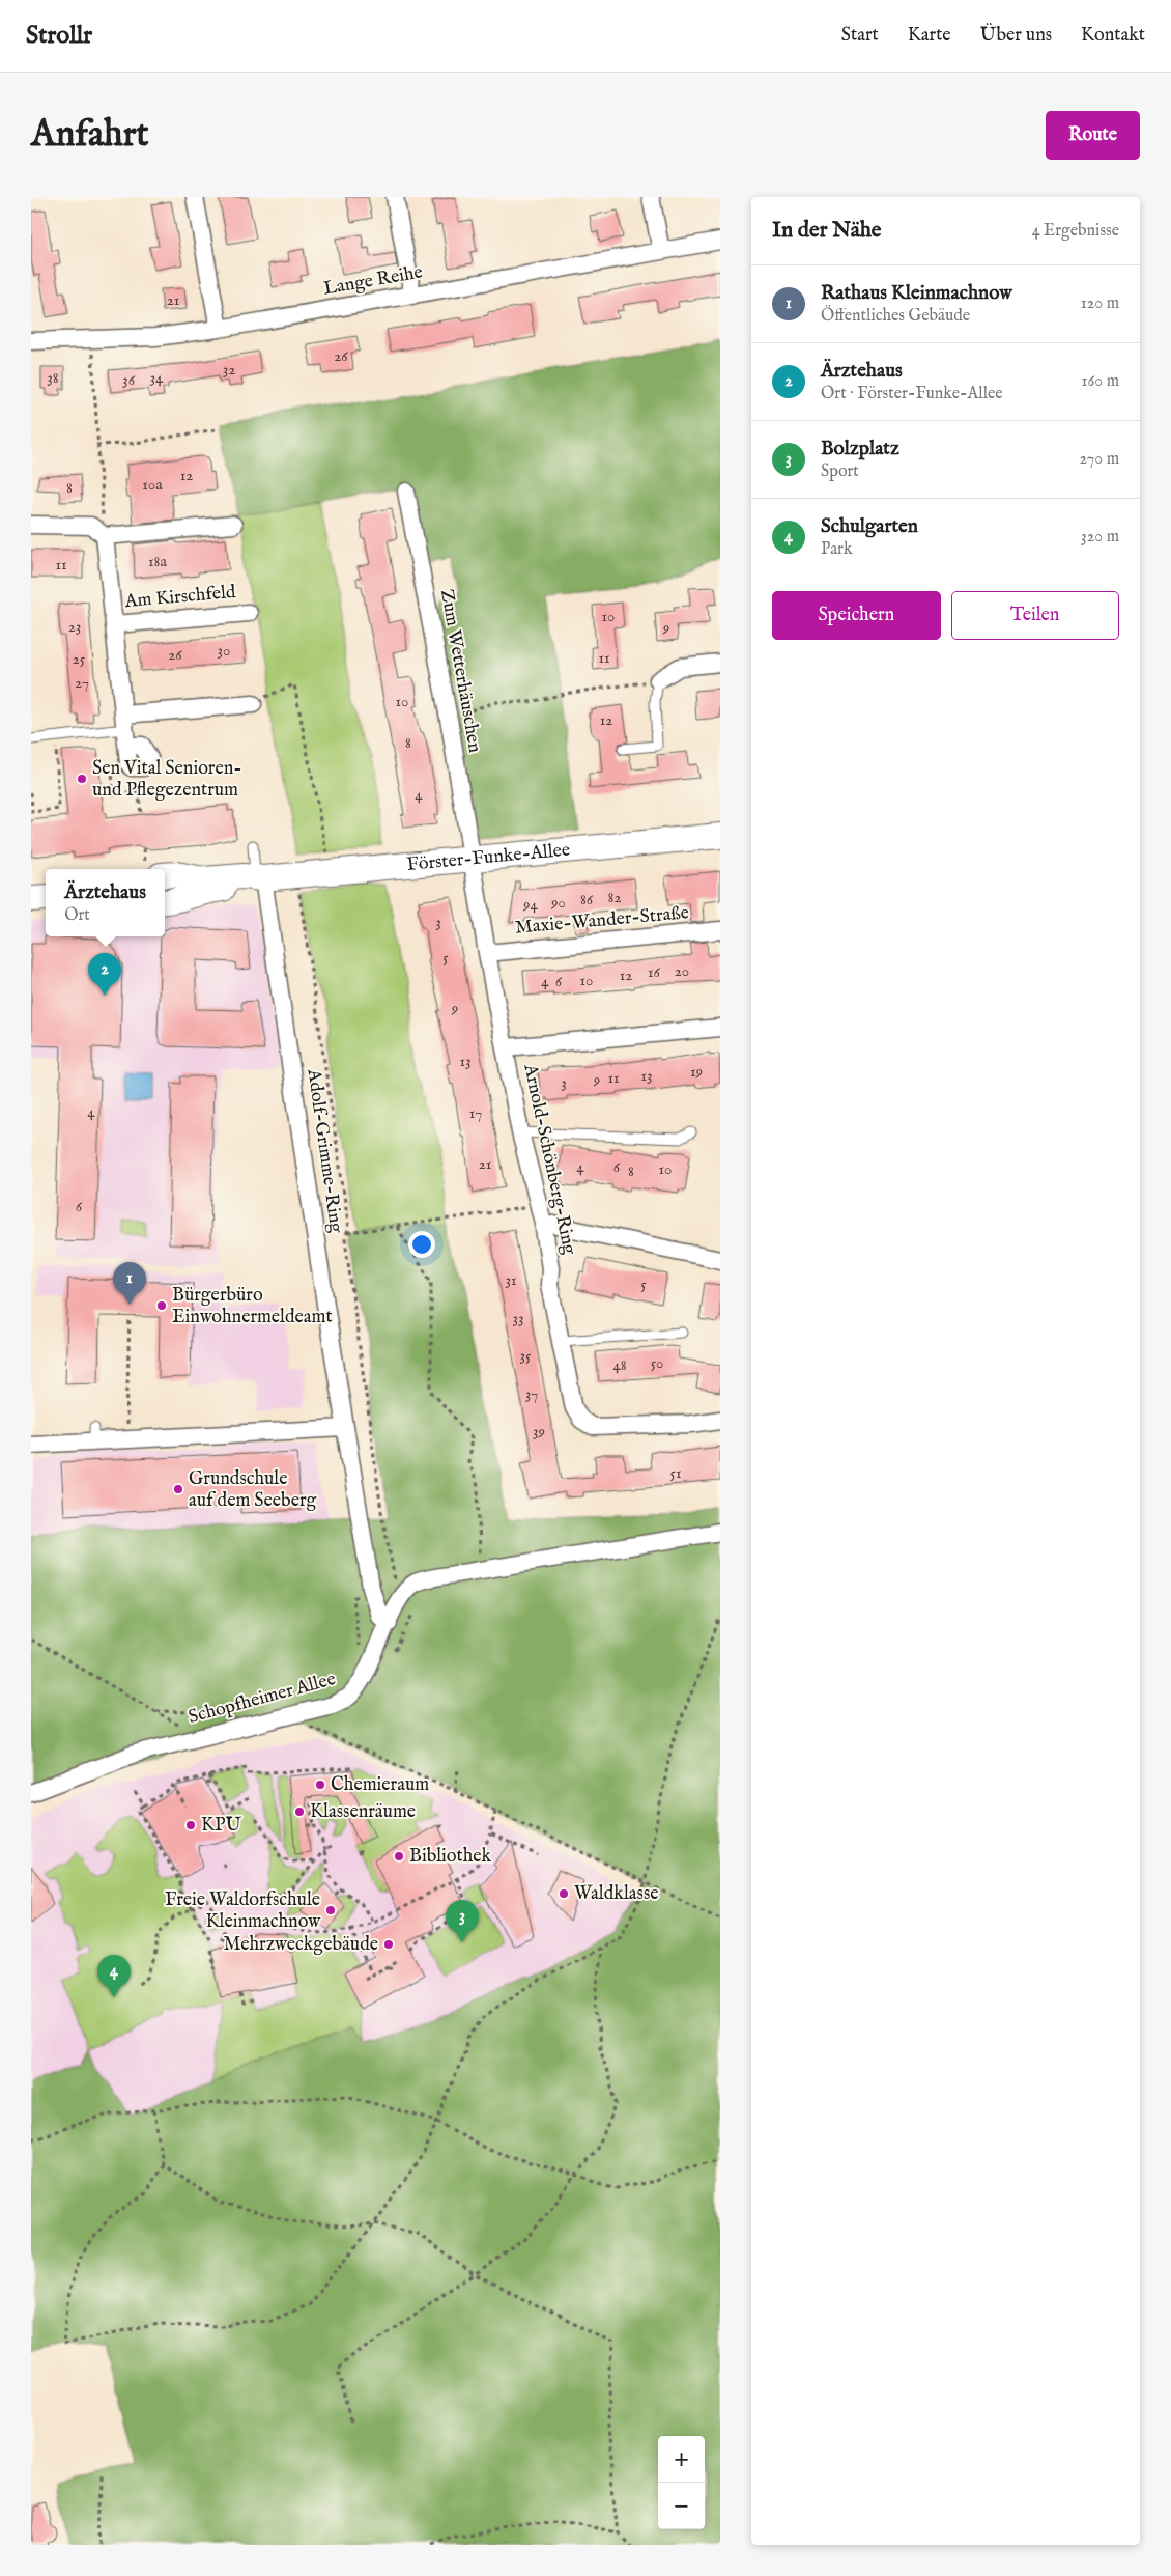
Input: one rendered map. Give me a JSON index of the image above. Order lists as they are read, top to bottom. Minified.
{"streets":{"street":["Lange Reihe","Am Kirschfeld","Zum Wetterhäuschen","Förster-Funke-Allee","Maxie-Wander-Straße","Adolf-Grimme-Ring","Arnold-Schönberg-Ring","Schopfheimer Allee"]},"crossings":[["Zum Wetterhäuschen","Förster-Funke-Allee"],["Zum Wetterhäuschen","Arnold-Schönberg-Ring"],["Förster-Funke-Allee","Adolf-Grimme-Ring"],["Förster-Funke-Allee","Arnold-Schönberg-Ring"],["Maxie-Wander-Straße","Arnold-Schönberg-Ring"],["Adolf-Grimme-Ring","Schopfheimer Allee"]],"places":["Sen Vital Senioren- und Pflegezentrum","Bürgerbüro Einwohnermeldeamt","Grundschule auf dem Seeberg","Chemieraum","Klassenräume","KPU","Bibliothek","Waldklasse","Freie Waldorfschule Kleinmachnow","Mehrzweckgebäude"],"house_numbers":["21","26","32","38","34","36","12","10a","8","18a","11","10","23","9","30","26","11","25","27","10","12","8","4","82","86","90","94","3","5","20","16","12","10","4","6","9","13","19","13","11","9","3","4","17","21","4","6","10","8","6","31","5","33","35","50","48","37","39","51"],"page":{"header":"Strollr","nav":["Start","Karte","Über uns","Kontakt"],"buttons":["Route",["Speichern","Teilen"]],"title":"Anfahrt","heading":["In der Nähe","4 Ergebnisse"],"list":[{"mark":"1","name":"Rathaus Kleinmachnow","note":"Öffentliches Gebäude","value":"120 m"},{"mark":"2","name":"Ärztehaus","note":"Ort · Förster-Funke-Allee","value":"160 m"},{"mark":"3","name":"Bolzplatz","note":"Sport","value":"270 m"},{"mark":"4","name":"Schulgarten","note":"Park","value":"320 m"}],"popup":["Ärztehaus","Ort"],"pins":["2","1","3","4"],"map_buttons":["+","−"]}}
